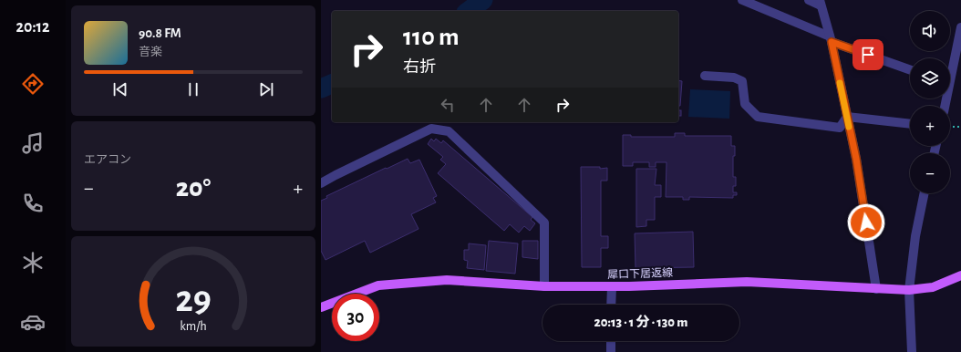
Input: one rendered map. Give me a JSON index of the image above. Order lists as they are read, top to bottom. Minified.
{"streets":{"main road":["犀口下居返線"]},"page":{"tabs":"20:12","map_buttons":["+","−"],"turn":["110 m","右折"],"song":["90.8 FM","音楽"],"tile":"エアコン","heat":["−","20°","+"],"limit":"30","trip":"20:13 · 1 分 · 130 m","gauge":["29","km/h"]}}
